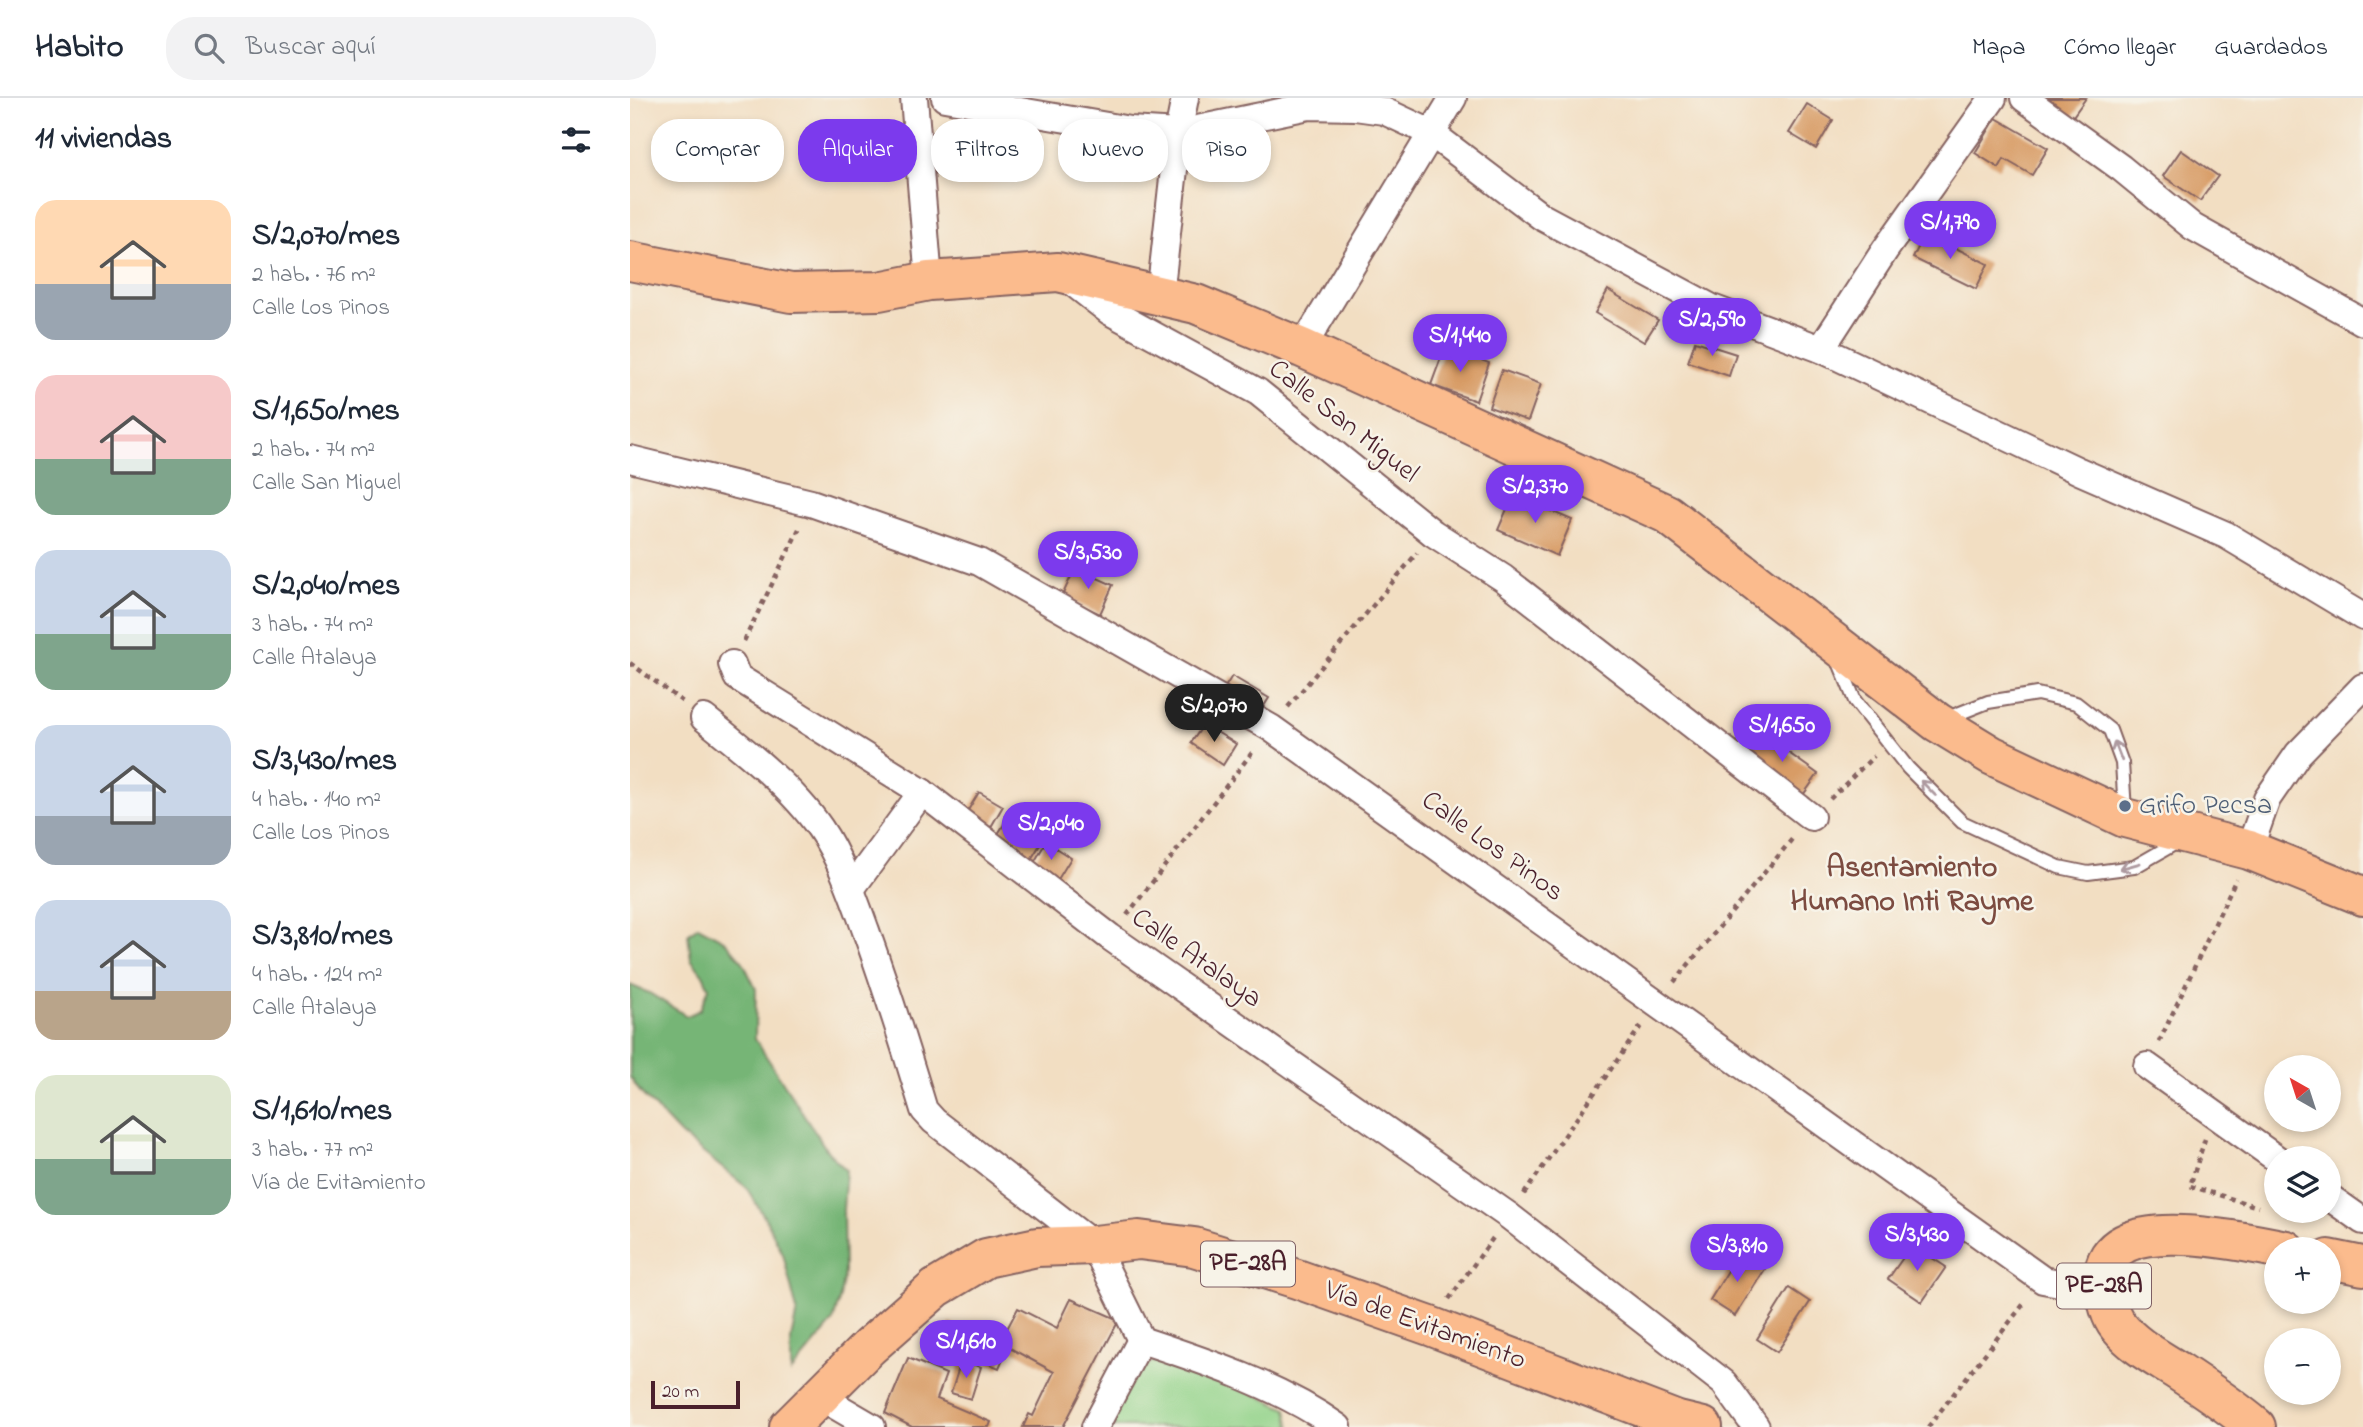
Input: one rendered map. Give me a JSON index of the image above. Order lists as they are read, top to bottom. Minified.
{"streets":{"highway":["PE-28A","Vía de Evitamiento"],"street":["Calle San Miguel","Calle Los Pinos","Calle Atalaya"]},"crossings":[["Calle Los Pinos","PE-28A"]],"districts":["Asentamiento Humano Inti Rayme"],"places":["Grifo Pecsa"],"scale_bar":"20 m","north":"top left","page":{"header":"Habito","search":"Buscar aquí","nav":["Mapa","Cómo llegar","Guardados"],"heading":"11 viviendas","chip":["Comprar","Alquilar","Filtros","Nuevo","Piso"],"list":[{"name":"S/2,070/mes","note":"2 hab. · 76 m² · Calle Los Pinos"},{"name":"S/1,650/mes","note":"2 hab. · 74 m² · Calle San Miguel"},{"name":"S/2,040/mes","note":"3 hab. · 74 m² · Calle Atalaya"},{"name":"S/3,430/mes","note":"4 hab. · 140 m² · Calle Los Pinos"},{"name":"S/3,810/mes","note":"4 hab. · 124 m² · Calle Atalaya"},{"name":"S/1,610/mes","note":"3 hab. · 77 m² · Vía de Evitamiento"}],"price":["S/1,790","S/2,590","S/1,440","S/2,370","S/3,530","S/2,070","S/1,650","S/2,040","S/3,430","S/3,810","S/1,610"],"map_buttons":["+","−"],"scale":"20 m"}}
